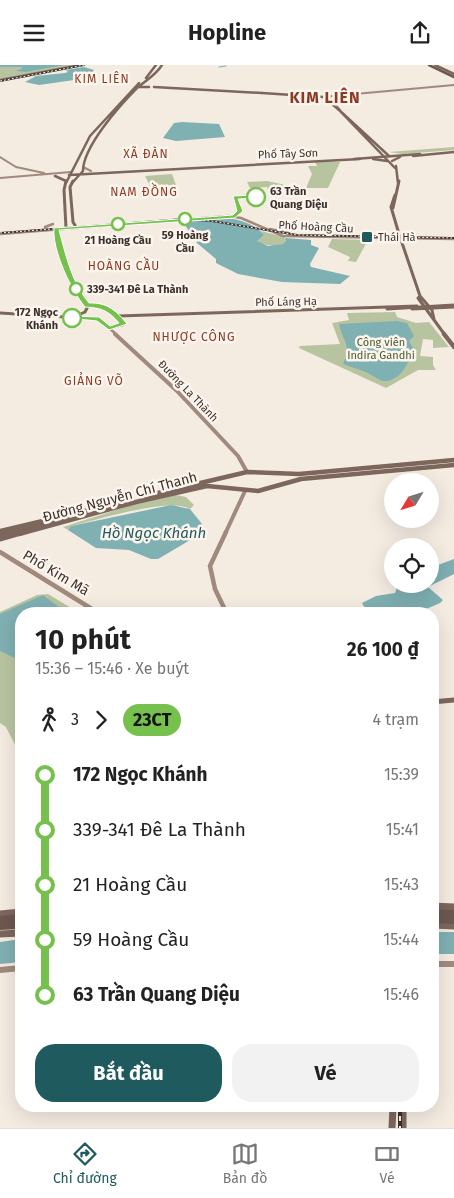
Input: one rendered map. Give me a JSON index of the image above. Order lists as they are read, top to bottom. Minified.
{"streets":{"main road":["Phố Tây Sơn","Phố Hoàng Cầu","Phố Láng Hạ","Đường La Thành","Đường Nguyễn Chí Thanh","Phố Kim Mã"]},"crossings":[["Đường La Thành","Đường Nguyễn Chí Thanh"]],"districts":["KIM LIÊN","KIM LIÊN","XÃ ĐÀN","NAM ĐỒNG","HOÀNG CẦU","NHƯỢC CÔNG","GIẢNG VÕ"],"water":["Hồ Ngọc Khánh"],"parks":["Công viên Indira Gandhi"],"places":{"other":["63 Trần Quang Diệu","59 Hoàng Cầu","21 Hoàng Cầu","339-341 Đê La Thành","172 Ngọc Khánh"],"transit":["Thái Hà"]},"lines":["bus line 23CT"],"north":"bottom left","page":{"header":"Hopline","heading":["10 phút","15:36 – 15:46 · Xe buýt","26 100 ₫"],"legs":["3","23CT","4 trạm"],"list":[{"name":"172 Ngọc Khánh","value":"15:39"},{"name":"339-341 Đê La Thành","value":"15:41"},{"name":"21 Hoàng Cầu","value":"15:43"},{"name":"59 Hoàng Cầu","value":"15:44"},{"name":"63 Trần Quang Diệu","value":"15:46"}],"buttons":["Bắt đầu","Vé"],"tabs":["Chỉ đường","Bản đồ","Vé"]}}
